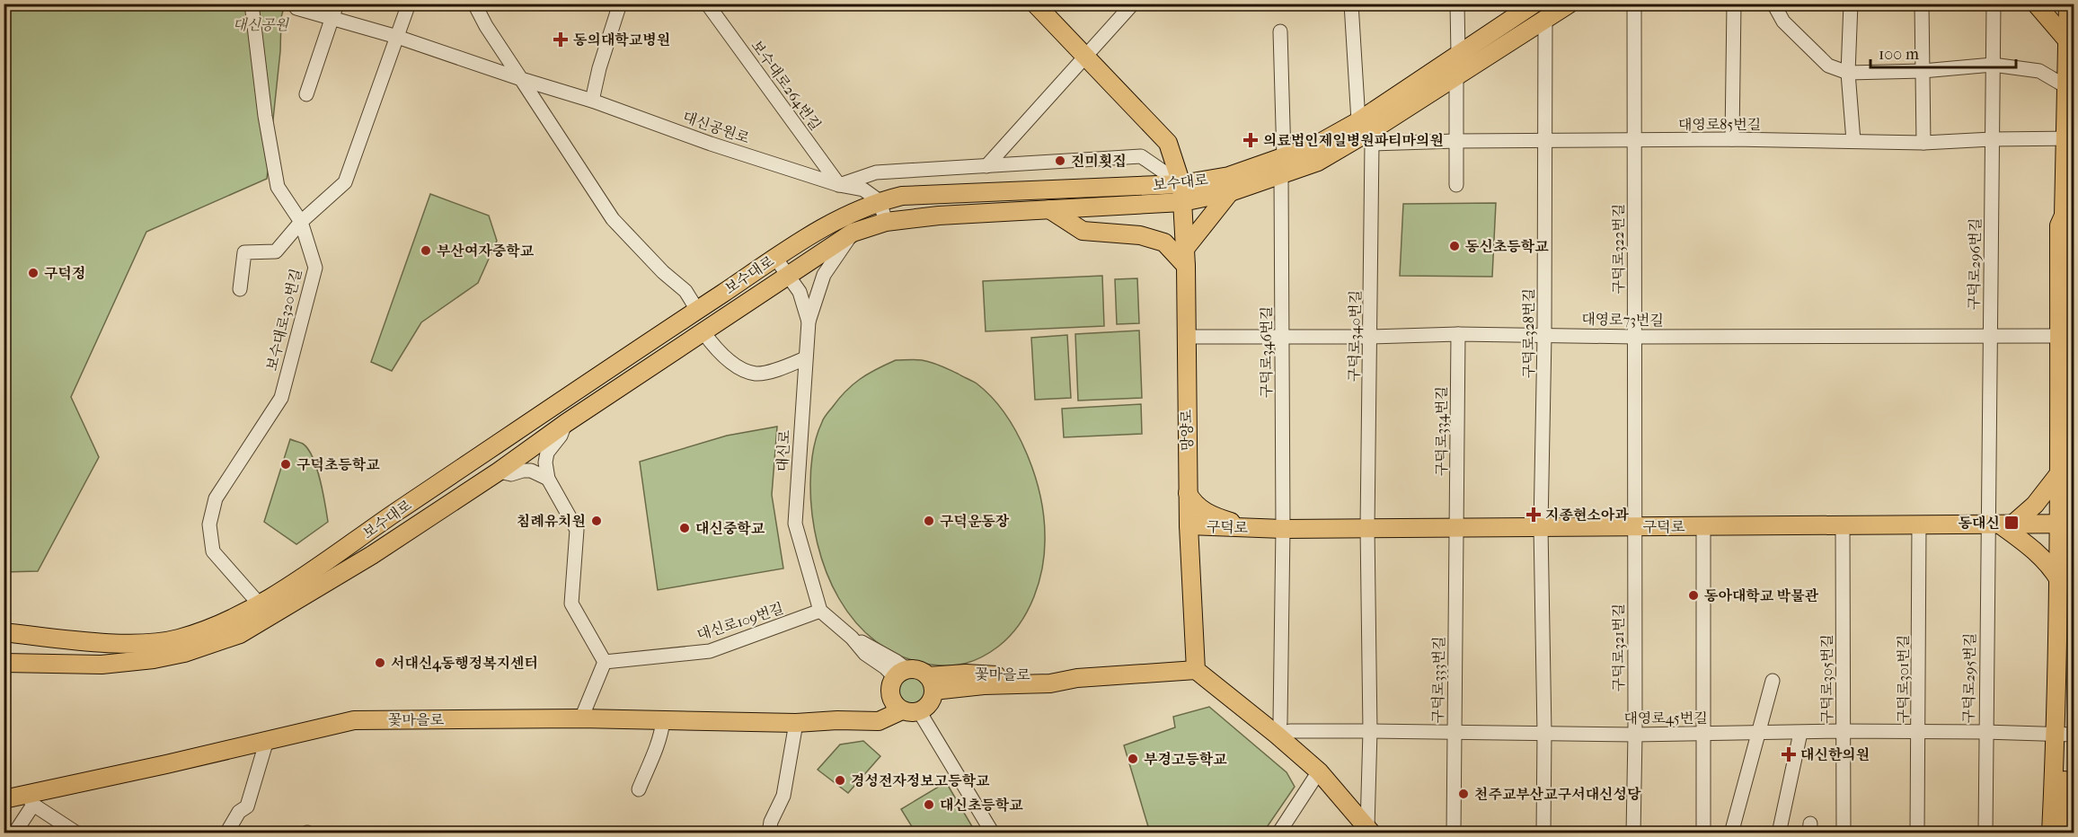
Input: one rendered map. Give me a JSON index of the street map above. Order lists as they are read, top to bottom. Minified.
{"streets":{"main road":["보수대로","망양로","구덕로","꽃마을로"],"street":["보수대로264번길","대영로85번길","대신공원로","구덕로322번길","구덕로296번길","보수대로320번길","대영로73번길","구덕로328번길","구덕로340번길","구덕로346번길","구덕로334번길","대신로","대신로109번길","구덕로321번길","구덕로295번길","구덕로305번길","구덕로301번길","구덕로333번길","대영로45번길"]},"crossings":[["보수대로264번길","대신공원로"],["대영로85번길","보수대로"],["대영로85번길","구덕로322번길"],["대영로85번길","구덕로296번길"],["대영로85번길","구덕로328번길"],["대영로85번길","구덕로340번길"],["대신공원로","보수대로"],["보수대로","보수대로320번길"],["보수대로","구덕로328번길"],["보수대로","구덕로340번길"],["보수대로","구덕로346번길"],["보수대로","망양로"],["보수대로","대신로"],["구덕로322번길","대영로73번길"],["구덕로322번길","구덕로"],["구덕로322번길","구덕로321번길"],["구덕로296번길","대영로73번길"],["구덕로296번길","구덕로"],["구덕로296번길","구덕로295번길"],["대영로73번길","구덕로328번길"],["대영로73번길","구덕로340번길"],["대영로73번길","구덕로346번길"],["대영로73번길","망양로"],["대영로73번길","구덕로334번길"],["구덕로328번길","구덕로"],["구덕로328번길","대영로45번길"],["구덕로340번길","구덕로"],["구덕로340번길","대영로45번길"],["구덕로346번길","구덕로"],["구덕로346번길","대영로45번길"],["망양로","구덕로"],["망양로","꽃마을로"],["구덕로334번길","구덕로"],["구덕로334번길","구덕로333번길"],["대신로","대신로109번길"],["구덕로","구덕로321번길"],["구덕로","구덕로295번길"],["구덕로","구덕로305번길"],["구덕로","구덕로301번길"],["구덕로","구덕로333번길"],["구덕로321번길","대영로45번길"],["구덕로295번길","대영로45번길"],["구덕로305번길","대영로45번길"],["구덕로301번길","대영로45번길"],["구덕로333번길","대영로45번길"]],"parks":["대신공원"],"places":{"health":["동의대학교병원","의료법인제일병원파티마의원","지종현소아과","대신한의원"],"other":["진미횟집","동신초등학교","부산여자중학교","구덕정","구덕초등학교","침례유치원","구덕운동장","대신중학교","동아대학교 박물관","서대신4동행정복지센터","부경고등학교","경성전자정보고등학교","천주교부산교구서대신성당","대신초등학교"],"transit":["동대신"]},"scale_bar":"100 m"}
